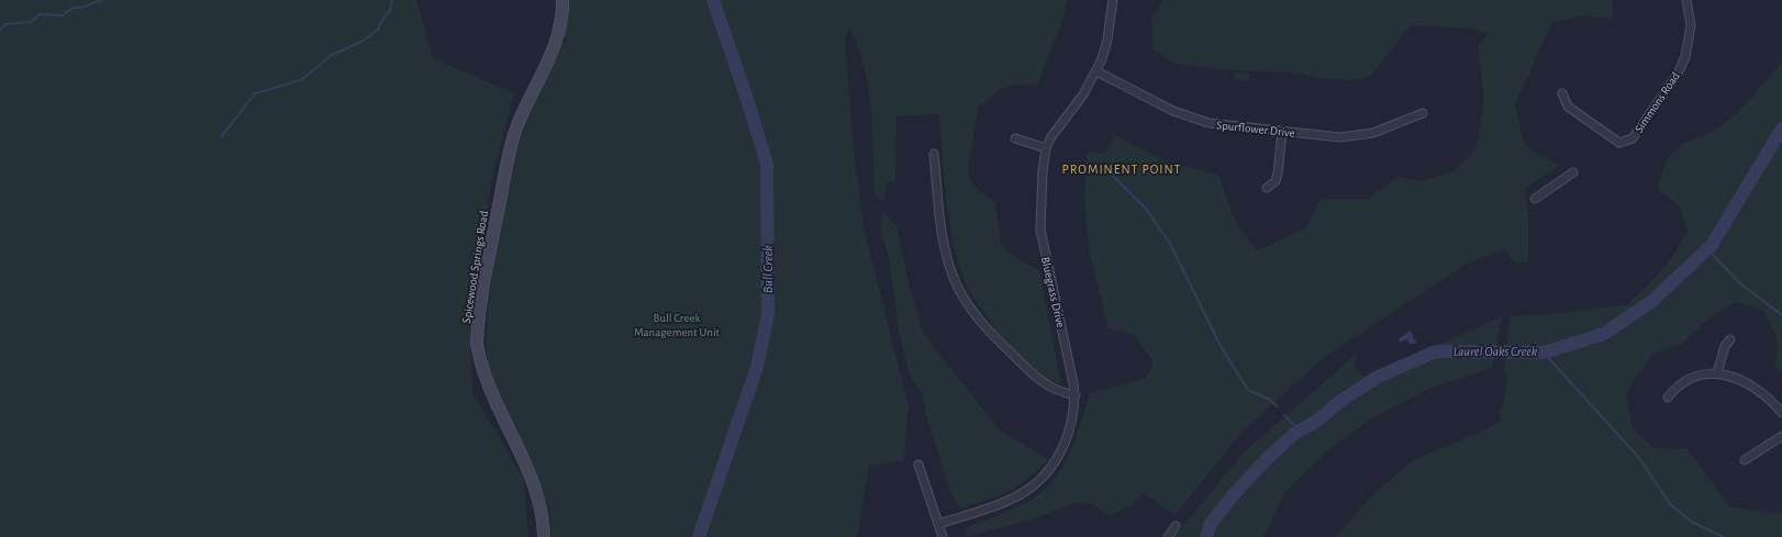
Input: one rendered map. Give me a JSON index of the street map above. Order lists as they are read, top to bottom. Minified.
{"streets":{"main road":["Spicewood Springs Road"],"street":["Simmons Road","Spurflower Drive","Bluegrass Drive"]},"crossings":[["Spurflower Drive","Bluegrass Drive"]],"districts":["PROMINENT POINT"],"water":["Bull Creek","Laurel Oaks Creek"],"parks":["Bull Creek Management Unit"]}
